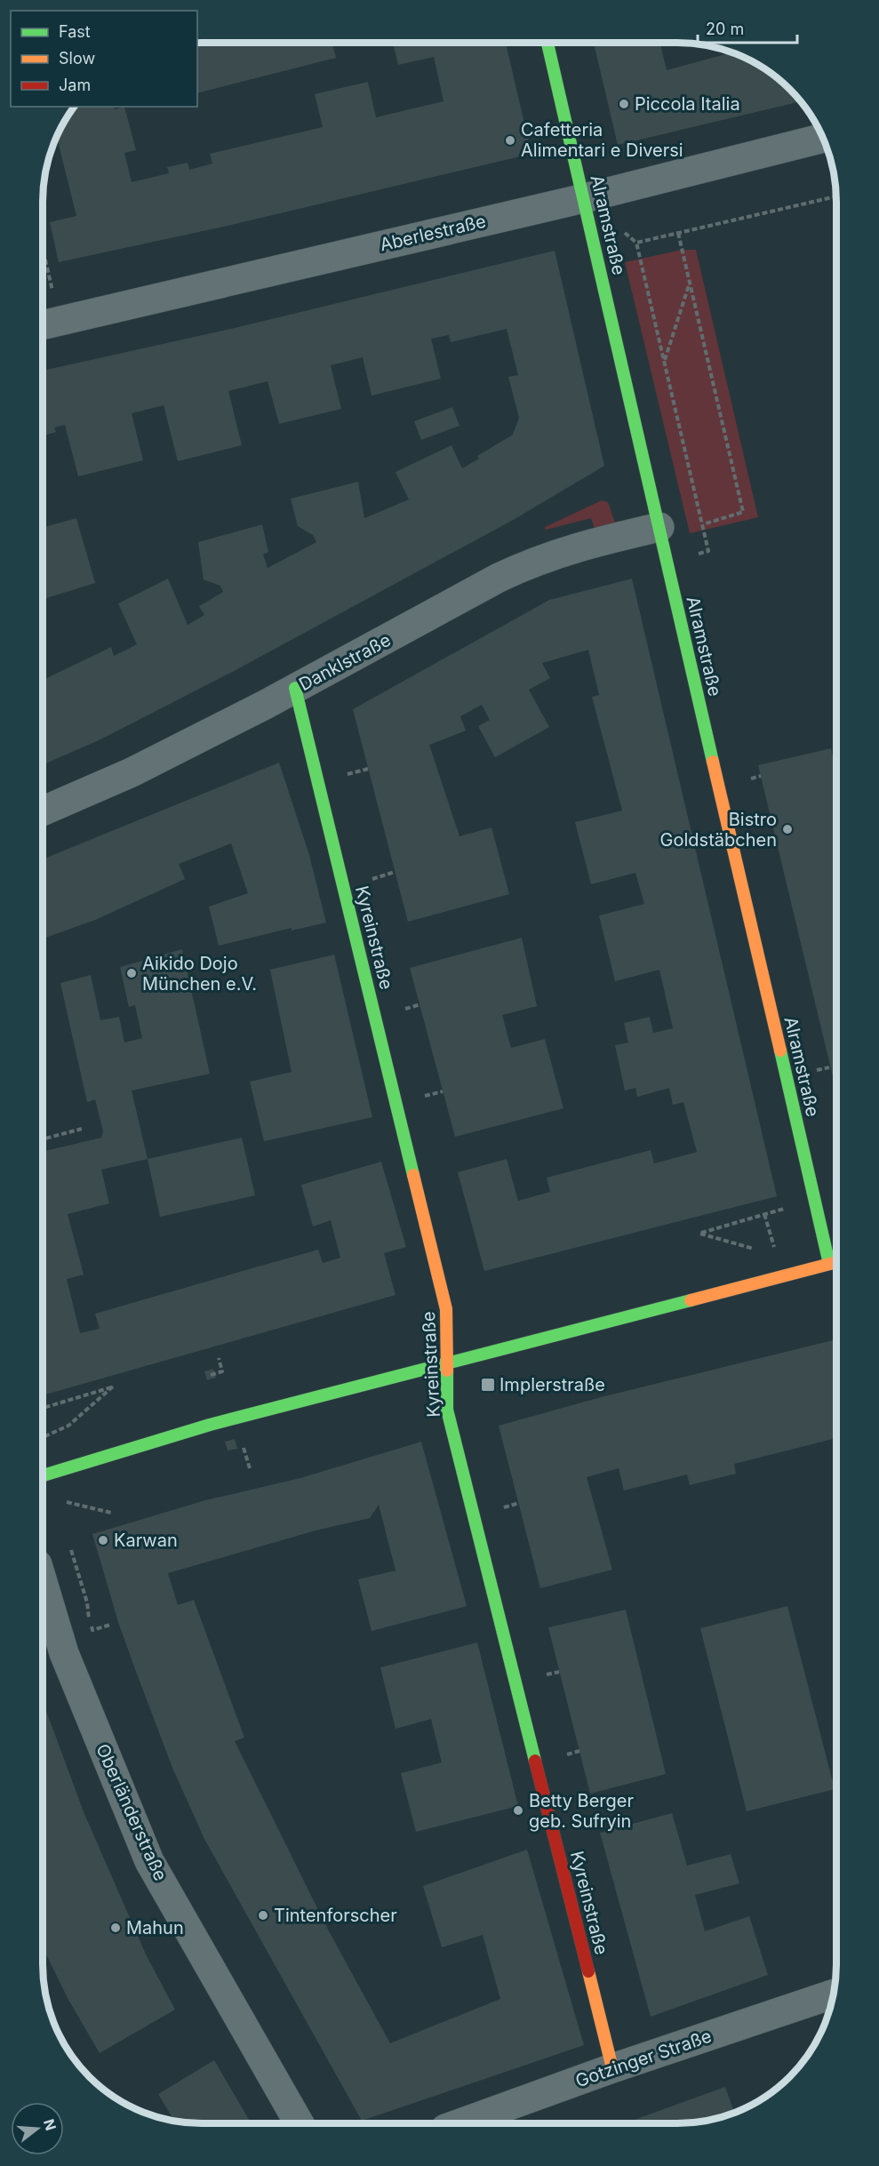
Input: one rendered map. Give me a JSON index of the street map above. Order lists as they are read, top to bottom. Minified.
{"streets":{"street":["Alramstraße","Aberlestraße","Danklstraße","Kyreinstraße","Oberländerstraße","Gotzinger Straße"]},"crossings":[["Alramstraße","Aberlestraße"],["Alramstraße","Danklstraße"],["Danklstraße","Kyreinstraße"],["Kyreinstraße","Gotzinger Straße"]],"places":{"other":["Piccola Italia","Cafetteria Alimentari e Diversi","Bistro Goldstäbchen","Aikido Dojo München e.V.","Karwan","Betty Berger geb. Sufryin","Tintenforscher","Mahun"],"transit":["Implerstraße"]},"legend":["Fast","Slow","Jam"],"scale_bar":"20 m","north":"right"}
